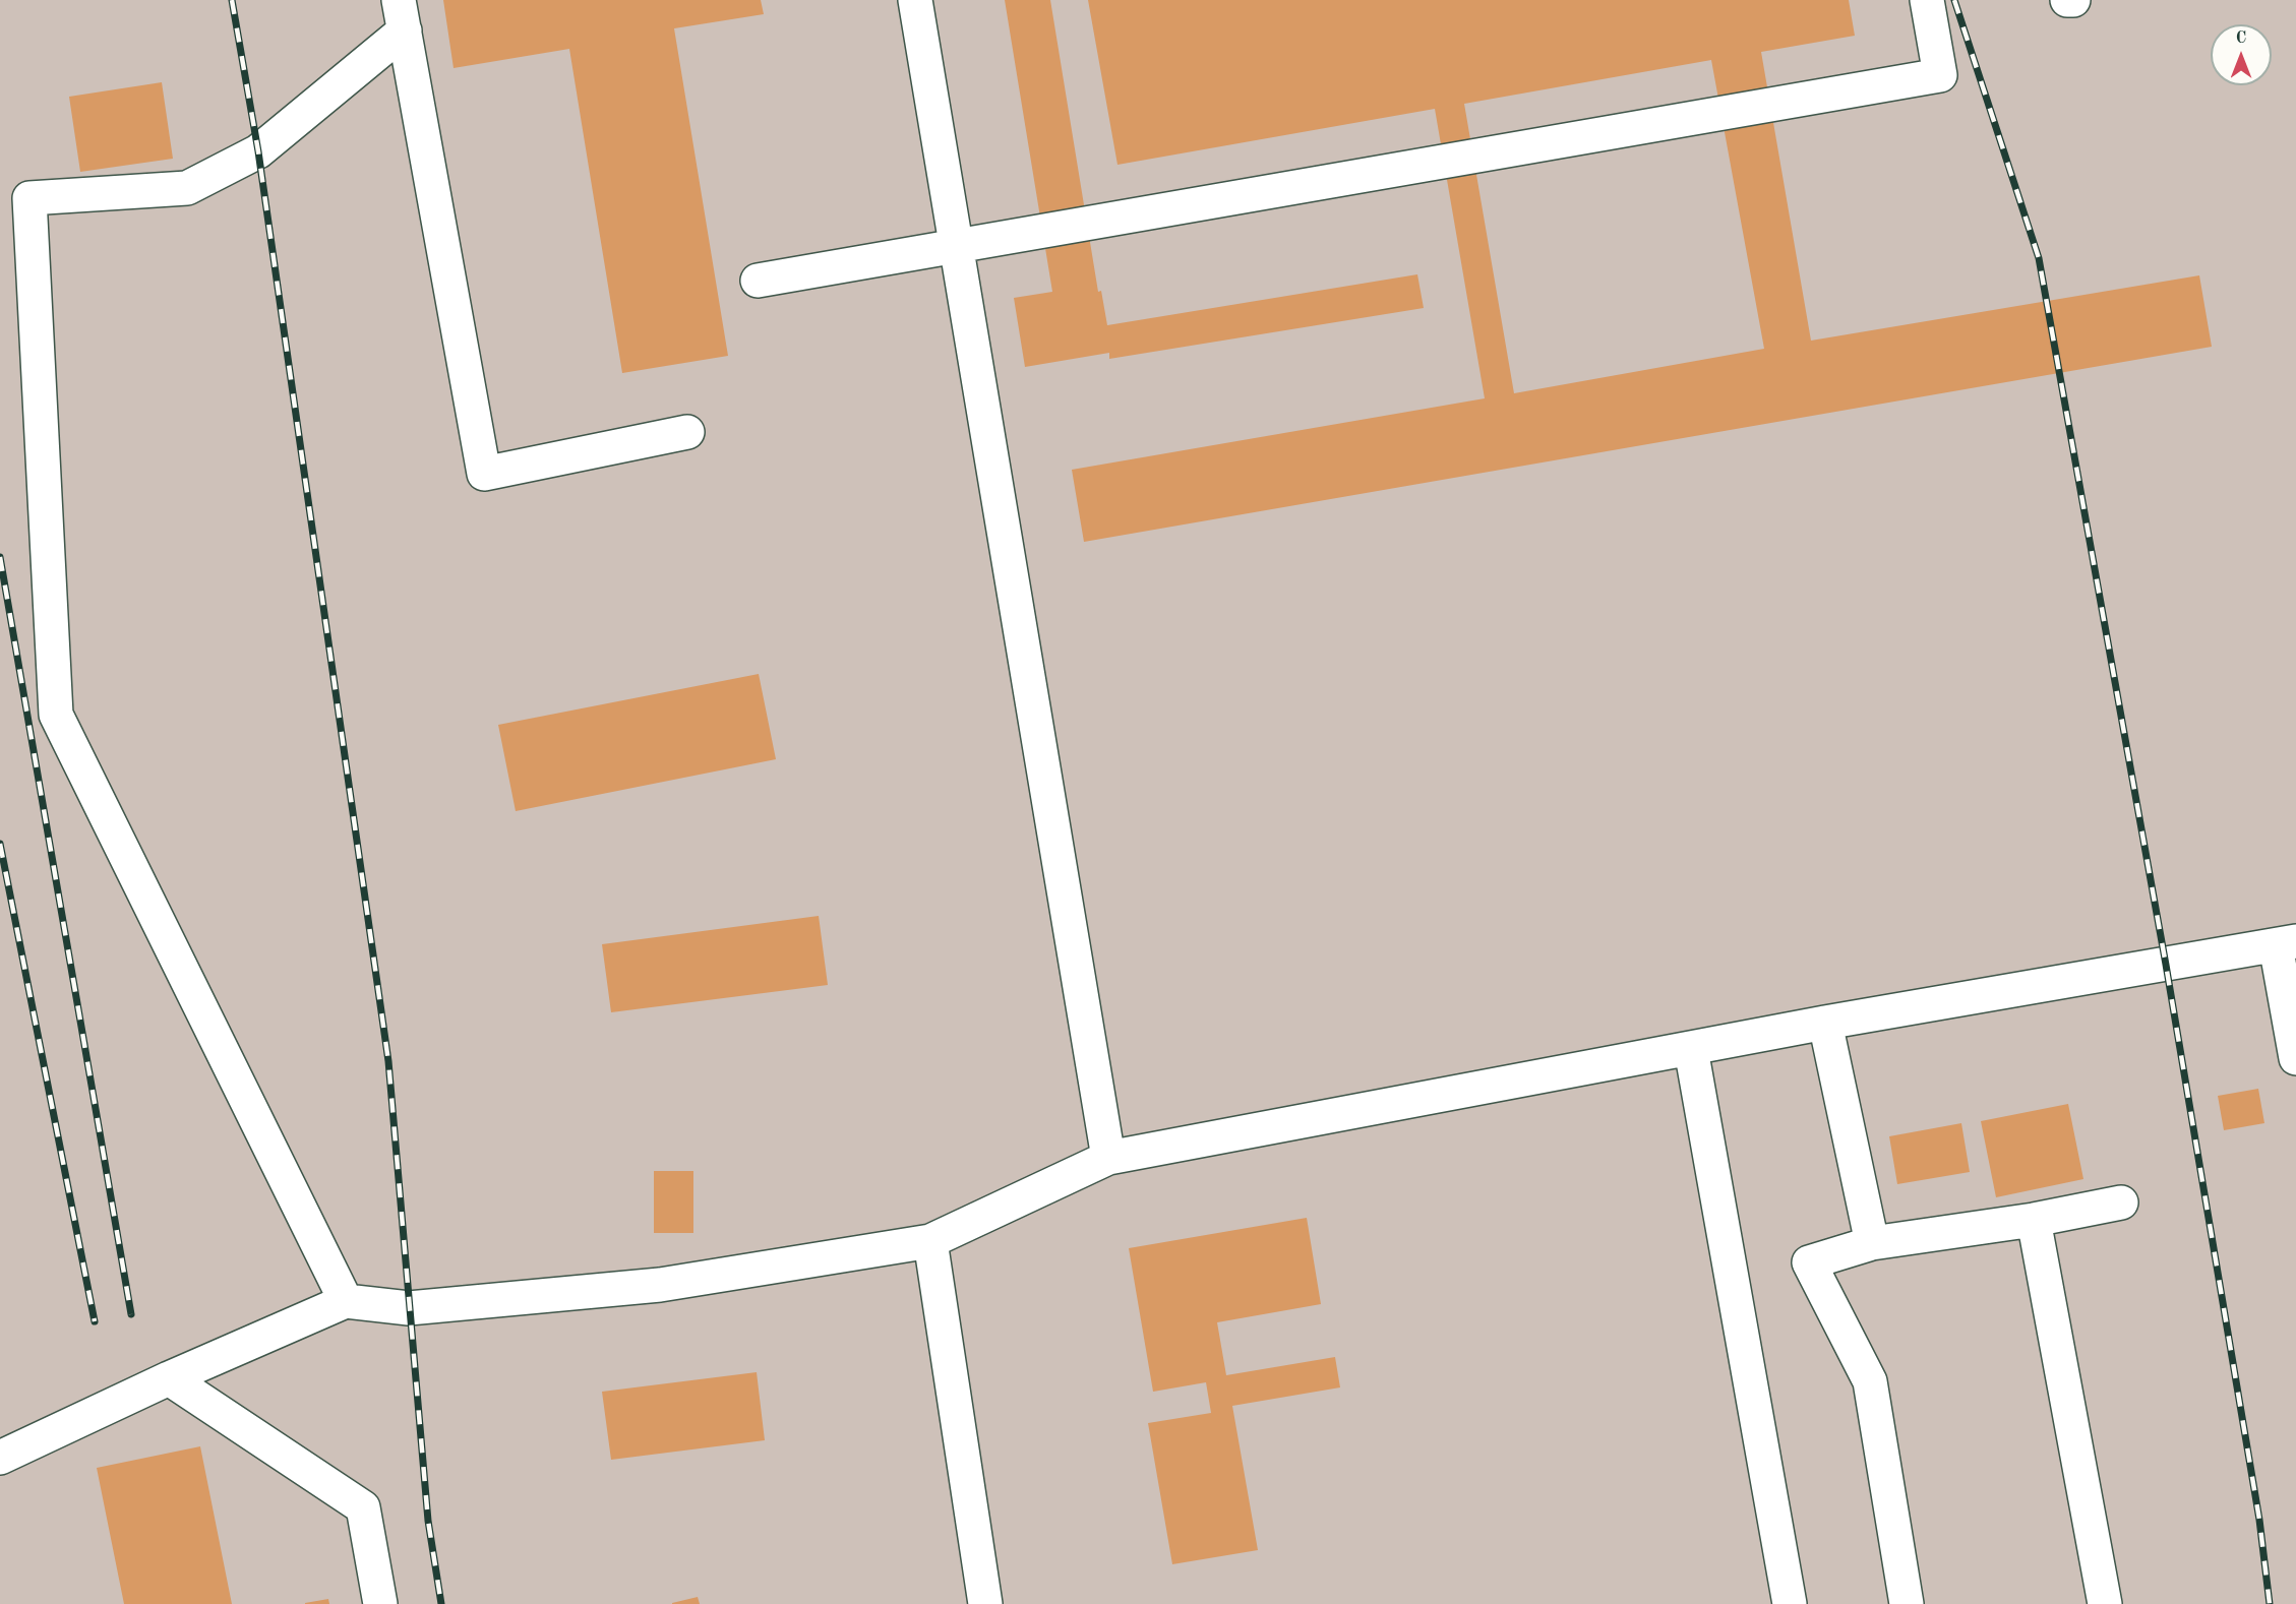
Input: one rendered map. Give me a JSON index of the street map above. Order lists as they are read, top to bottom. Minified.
{"north":"top"}
